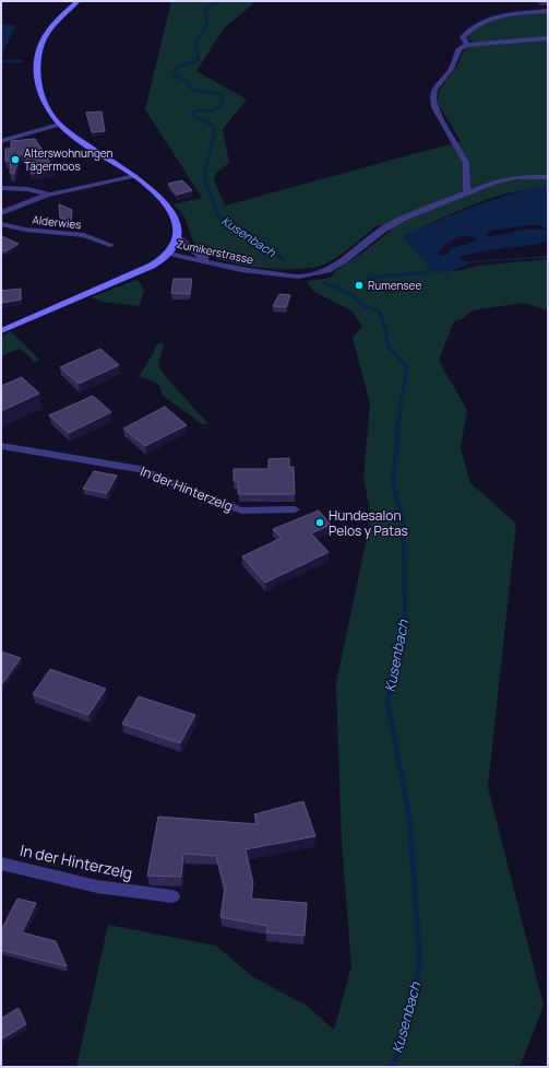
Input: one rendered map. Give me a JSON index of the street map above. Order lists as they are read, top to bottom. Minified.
{"streets":{"main road":["Zumikerstrasse"],"street":["Alderwies","In der Hinterzelg"]},"water":["Kusenbach"],"places":["Alterswohnungen Tägermoos","Rumensee","Hundesalon Pelos y Patas"]}
